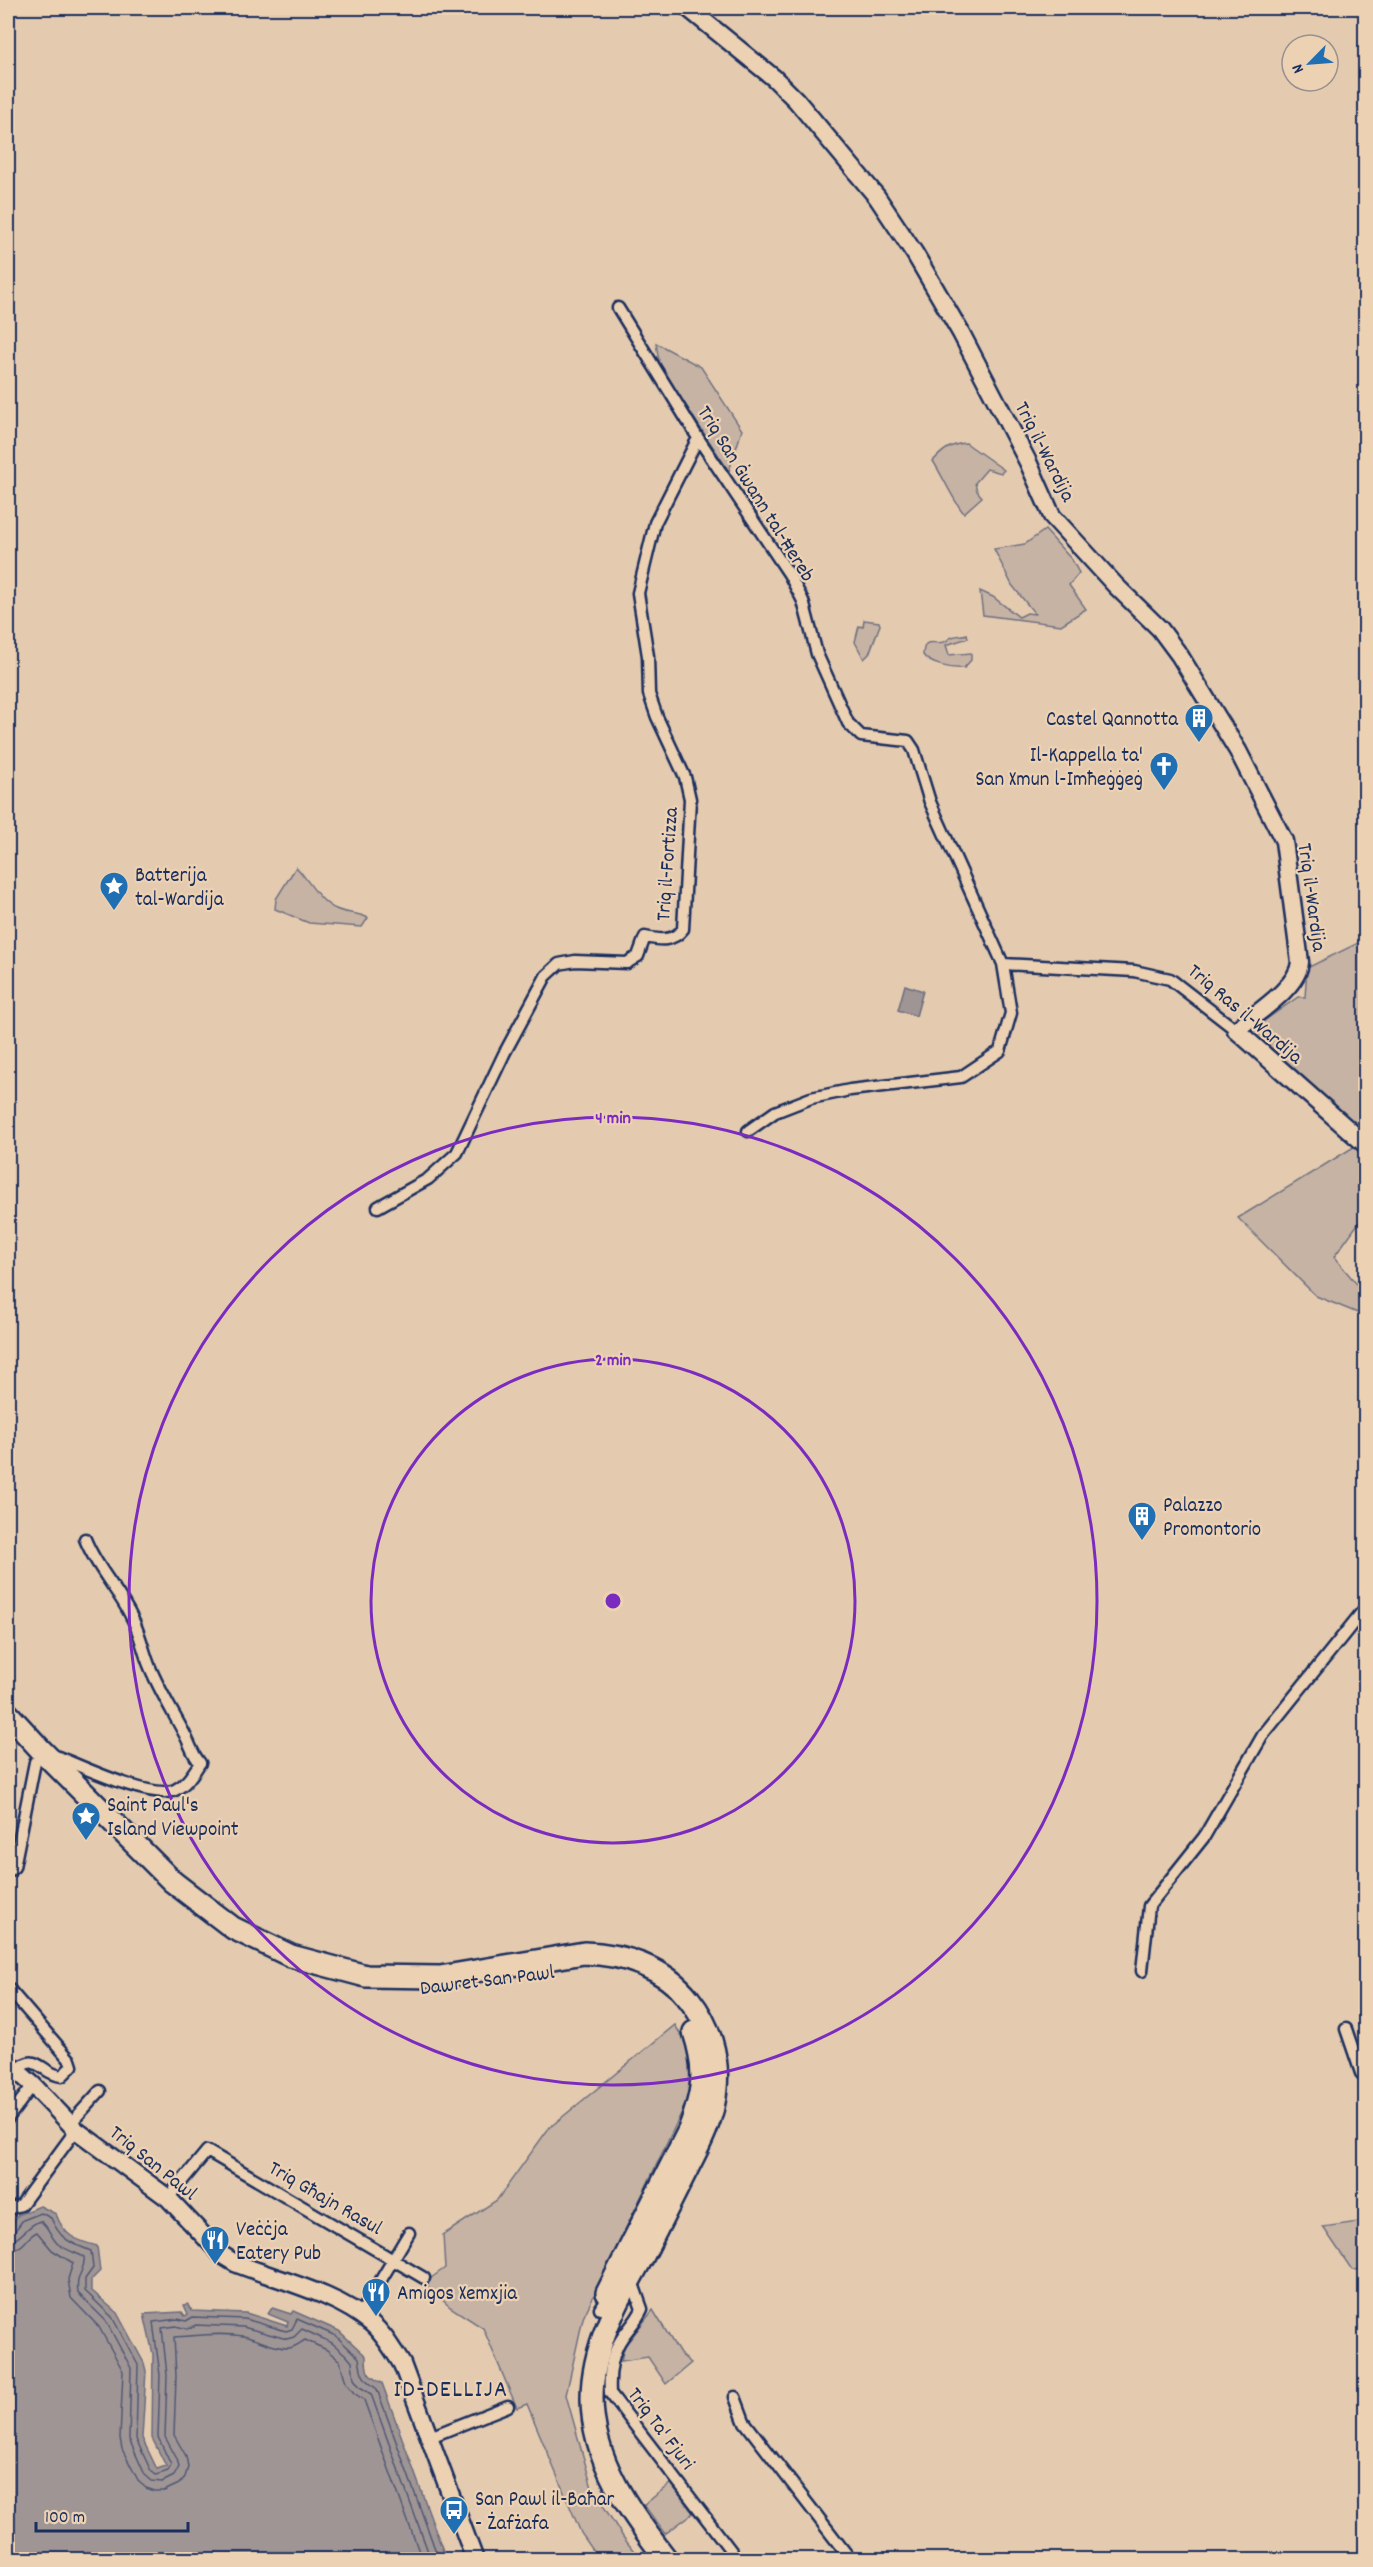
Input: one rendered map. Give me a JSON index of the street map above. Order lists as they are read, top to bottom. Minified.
{"streets":{"highway":["Dawret San Pawl"],"street":["Triq il-Wardija","Triq San Ġwann tal-Ħereb","Triq il-Fortizza","Triq Ras il-Wardija","Triq San Pawl","Triq Għajn Rasul","Triq Ta' Fjuri"]},"crossings":[["Triq il-Wardija","Triq Ras il-Wardija"],["Triq San Ġwann tal-Ħereb","Triq il-Fortizza"],["Triq San Ġwann tal-Ħereb","Triq Ras il-Wardija"],["Triq San Pawl","Triq Għajn Rasul"]],"districts":["ID-DELLIJA"],"places":{"building":["Castel Qannotta","Palazzo Promontorio"],"church":["Il-Kappella ta' San Xmun l-Imħeġġeġ"],"place":["Batterija tal-Wardija","Saint Paul's Island Viewpoint"],"restaurant":["Veċċja Eatery Pub","Amigos Xemxjia"],"bus stop":["San Pawl il-Baħar - Żafżafa"]},"scale_bar":"100 m","north":"bottom left","rings":["4 min","2 min"]}
